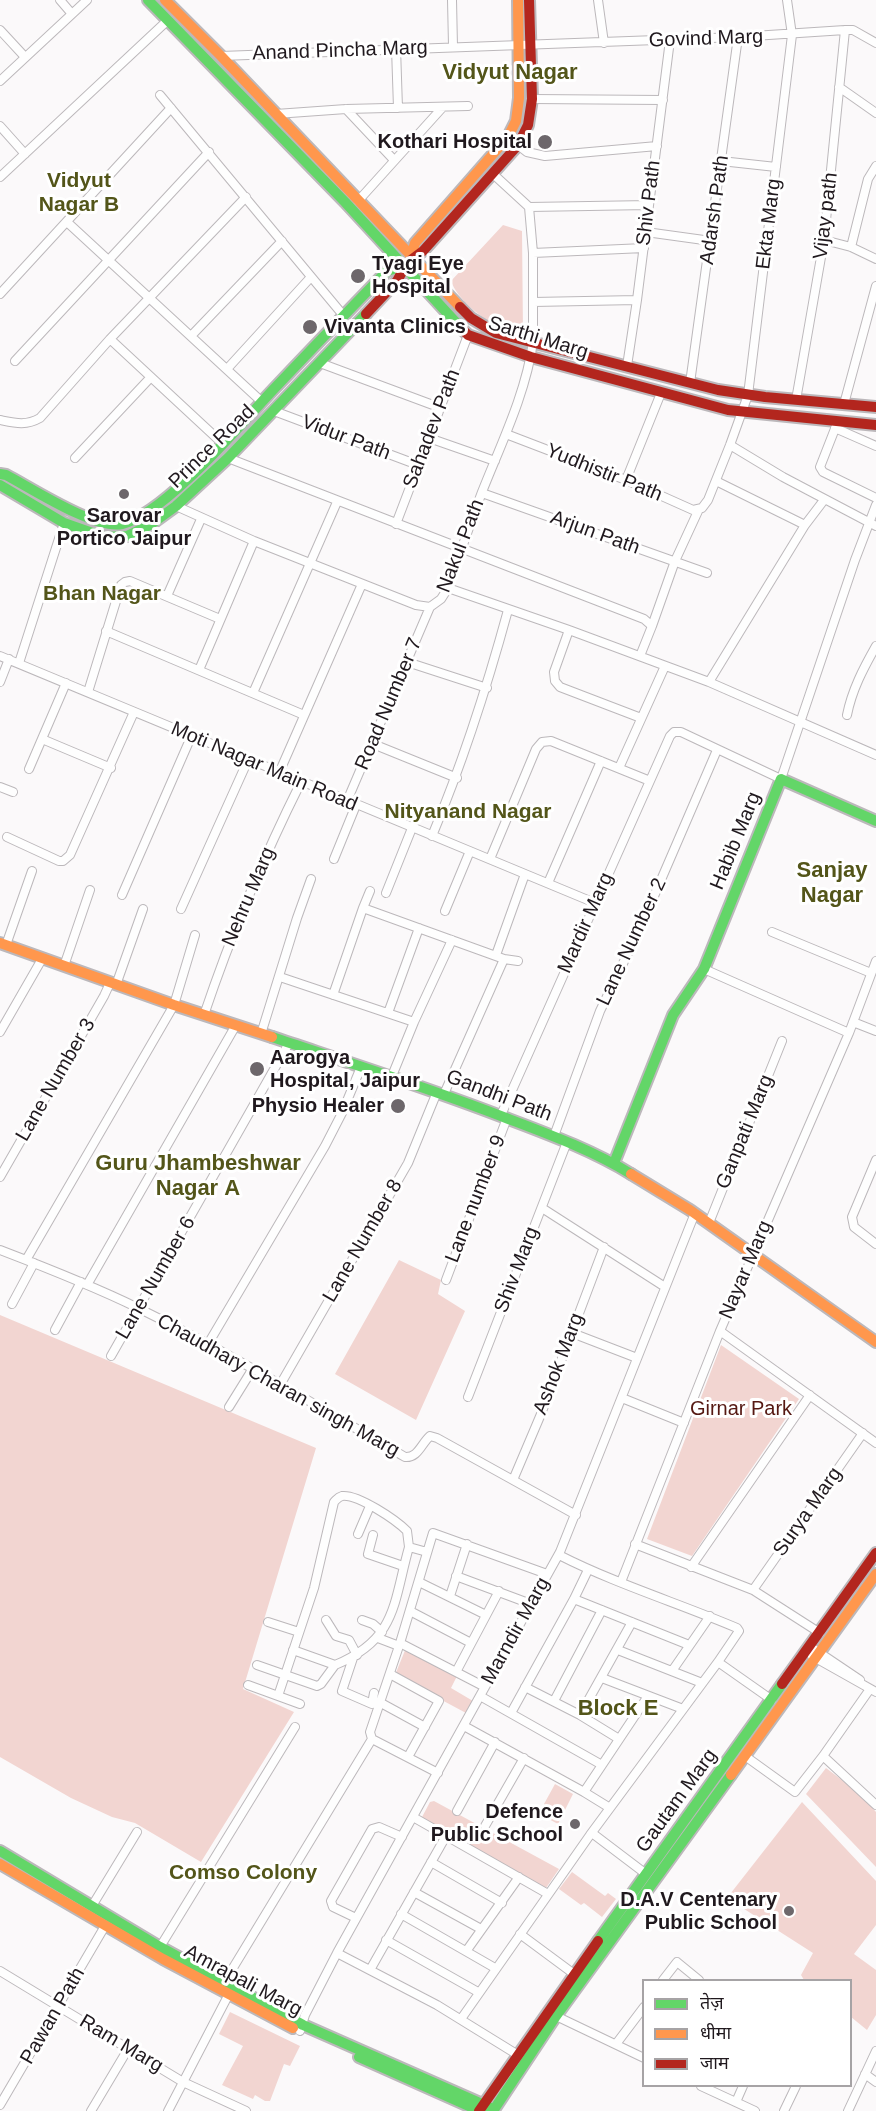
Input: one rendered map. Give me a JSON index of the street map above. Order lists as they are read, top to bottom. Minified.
{"streets":{"street":["Govind Marg","Anand Pincha Marg","Shiv Path","Adarsh Path","Vijay path","Ekta Marg","Sarthi Marg","Sahadev Path","Vidur Path","Prince Road","Yudhistir Path","Arjun Path","Nakul Path","Road Number 7","Moti Nagar Main Road","Habib Marg","Nehru Marg","Mardir Marg","Lane Number 2","Lane Number 3","Gandhi Path","Ganpati Marg","Lane number 9","Lane Number 8","Shiv Marg","Nayar Marg","Lane Number 6","Ashok Marg","Chaudhary Charan singh Marg","Surya Marg","Marndir Marg","Gautam Marg","Amrapali Marg","Pawan Path","Ram Marg"]},"crossings":[["Govind Marg","Anand Pincha Marg"],["Govind Marg","Shiv Path"],["Govind Marg","Adarsh Path"],["Govind Marg","Vijay path"],["Govind Marg","Ekta Marg"],["Govind Marg","Prince Road"],["Anand Pincha Marg","Prince Road"],["Ekta Marg","Sarthi Marg"],["Ekta Marg","Yudhistir Path"],["Ekta Marg","Arjun Path"],["Sarthi Marg","Sahadev Path"],["Sarthi Marg","Prince Road"],["Sarthi Marg","Nakul Path"],["Sahadev Path","Vidur Path"],["Vidur Path","Prince Road"],["Prince Road","Nakul Path"],["Yudhistir Path","Nakul Path"],["Arjun Path","Nakul Path"],["Nakul Path","Road Number 7"],["Road Number 7","Moti Nagar Main Road"],["Moti Nagar Main Road","Nehru Marg"],["Moti Nagar Main Road","Mardir Marg"],["Habib Marg","Gandhi Path"],["Nehru Marg","Gandhi Path"],["Mardir Marg","Lane Number 2"],["Mardir Marg","Gandhi Path"],["Mardir Marg","Lane number 9"],["Lane Number 2","Gandhi Path"],["Lane Number 3","Gandhi Path"],["Gandhi Path","Ganpati Marg"],["Gandhi Path","Lane number 9"],["Gandhi Path","Lane Number 8"],["Gandhi Path","Shiv Marg"],["Gandhi Path","Nayar Marg"],["Gandhi Path","Lane Number 6"],["Gandhi Path","Marndir Marg"],["Lane Number 8","Chaudhary Charan singh Marg"],["Lane Number 6","Chaudhary Charan singh Marg"],["Ashok Marg","Chaudhary Charan singh Marg"],["Chaudhary Charan singh Marg","Marndir Marg"],["Marndir Marg","Amrapali Marg"],["Gautam Marg","Amrapali Marg"],["Amrapali Marg","Pawan Path"],["Pawan Path","Ram Marg"]],"districts":["Vidyut Nagar","Vidyut Nagar B","Bhan Nagar","Nityanand Nagar","Sanjay Nagar","Guru Jhambeshwar Nagar A","Block E","Comso Colony"],"parks":["Girnar Park"],"places":["Kothari Hospital","Tyagi Eye Hospital","Vivanta Clinics","Sarovar Portico Jaipur","Aarogya Hospital, Jaipur","Physio Healer","Defence Public School","D.A.V Centenary Public School"],"legend":["तेज़","धीमा","जाम"]}
